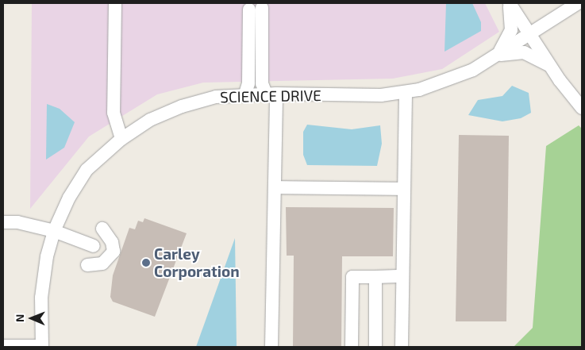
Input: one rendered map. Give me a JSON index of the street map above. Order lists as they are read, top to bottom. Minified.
{"streets":{"street":["SCIENCE DRIVE"]},"places":["Carley Corporation"],"north":"left"}
